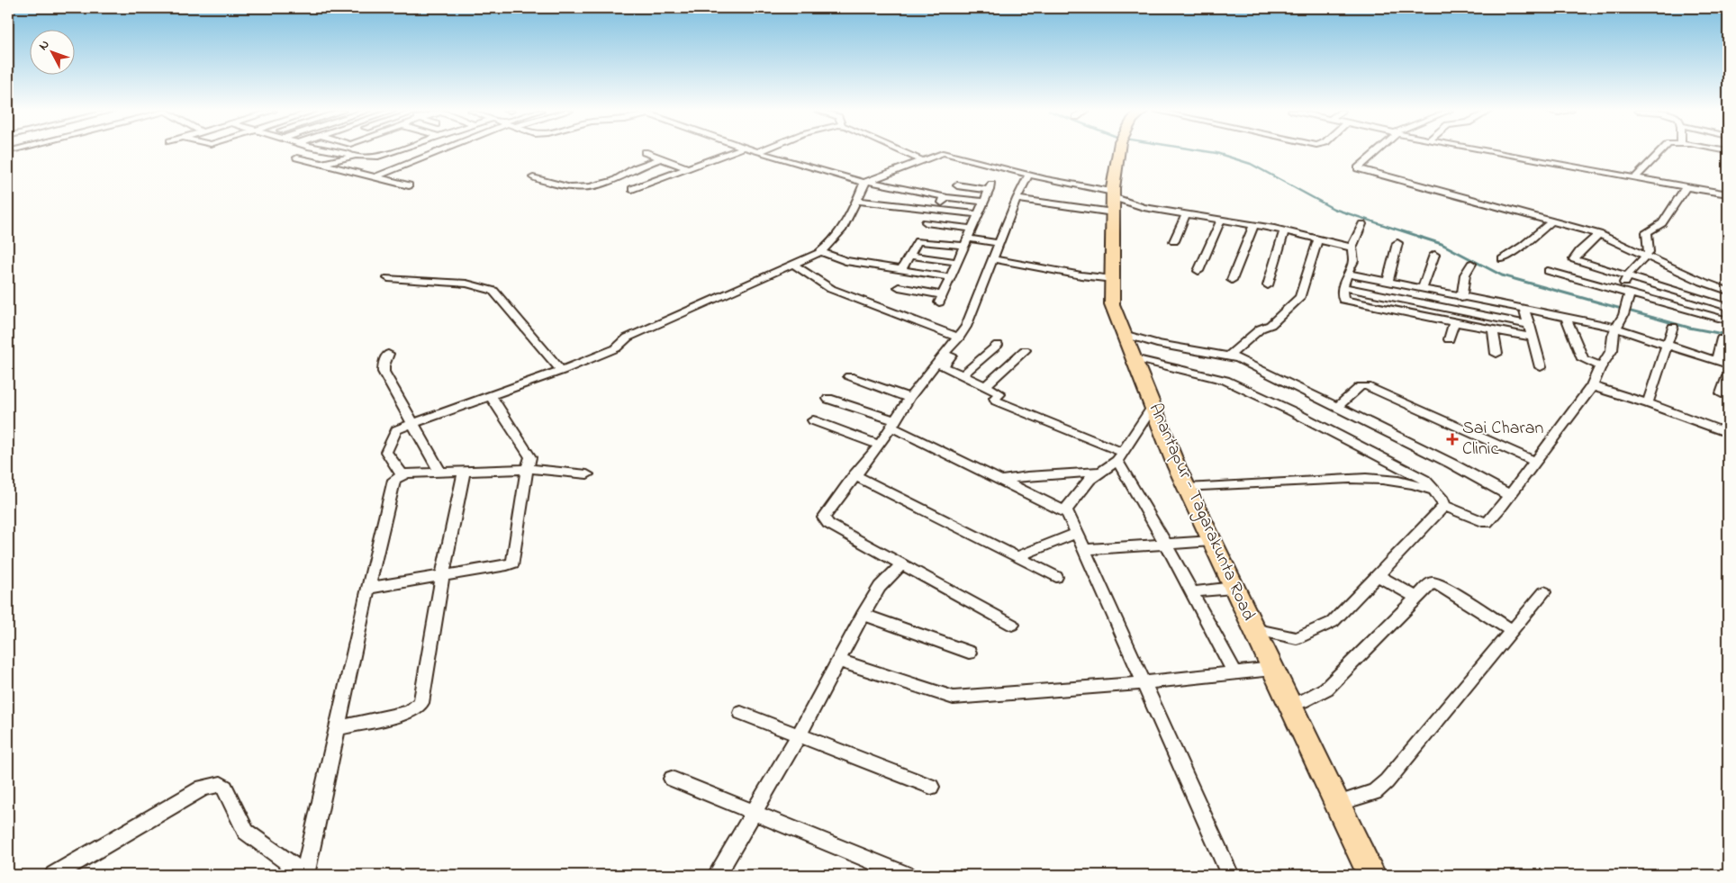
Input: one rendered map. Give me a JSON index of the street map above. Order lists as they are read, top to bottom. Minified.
{"streets":{"main road":["Anantapur - Tagarakunta Road"]},"places":{"health":["Sai Charan Clinic"]},"north":"top left"}
